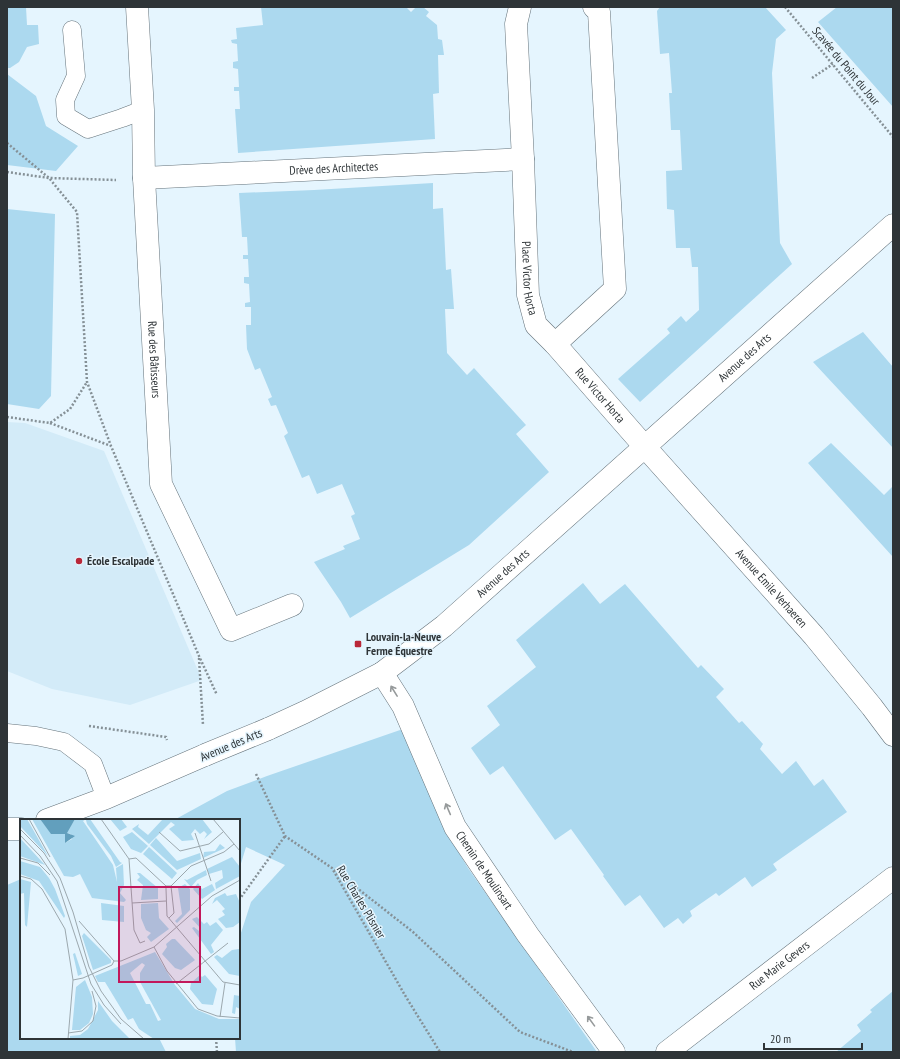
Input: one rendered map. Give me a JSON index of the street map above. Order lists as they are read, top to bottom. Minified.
{"streets":{"street":["Drève des Architectes","Place Victor Horta","Avenue des Arts","Rue des Bâtisseurs","Rue Victor Horta","Avenue Emile Verhaeren","Chemin de Moulinsart","Rue Marie Gevers"],"path":["Scavée du Point du Jour","Rue Charles Plisnier"]},"crossings":[["Drève des Architectes","Place Victor Horta"],["Drève des Architectes","Rue des Bâtisseurs"],["Place Victor Horta","Rue Victor Horta"],["Avenue des Arts","Rue Victor Horta"],["Avenue des Arts","Avenue Emile Verhaeren"],["Avenue des Arts","Chemin de Moulinsart"],["Rue Victor Horta","Avenue Emile Verhaeren"]],"one_way":["Chemin de Moulinsart"],"places":{"other":["École Escalpade"],"transit":["Louvain-la-Neuve Ferme Équestre"]},"scale_bar":"20 m"}
